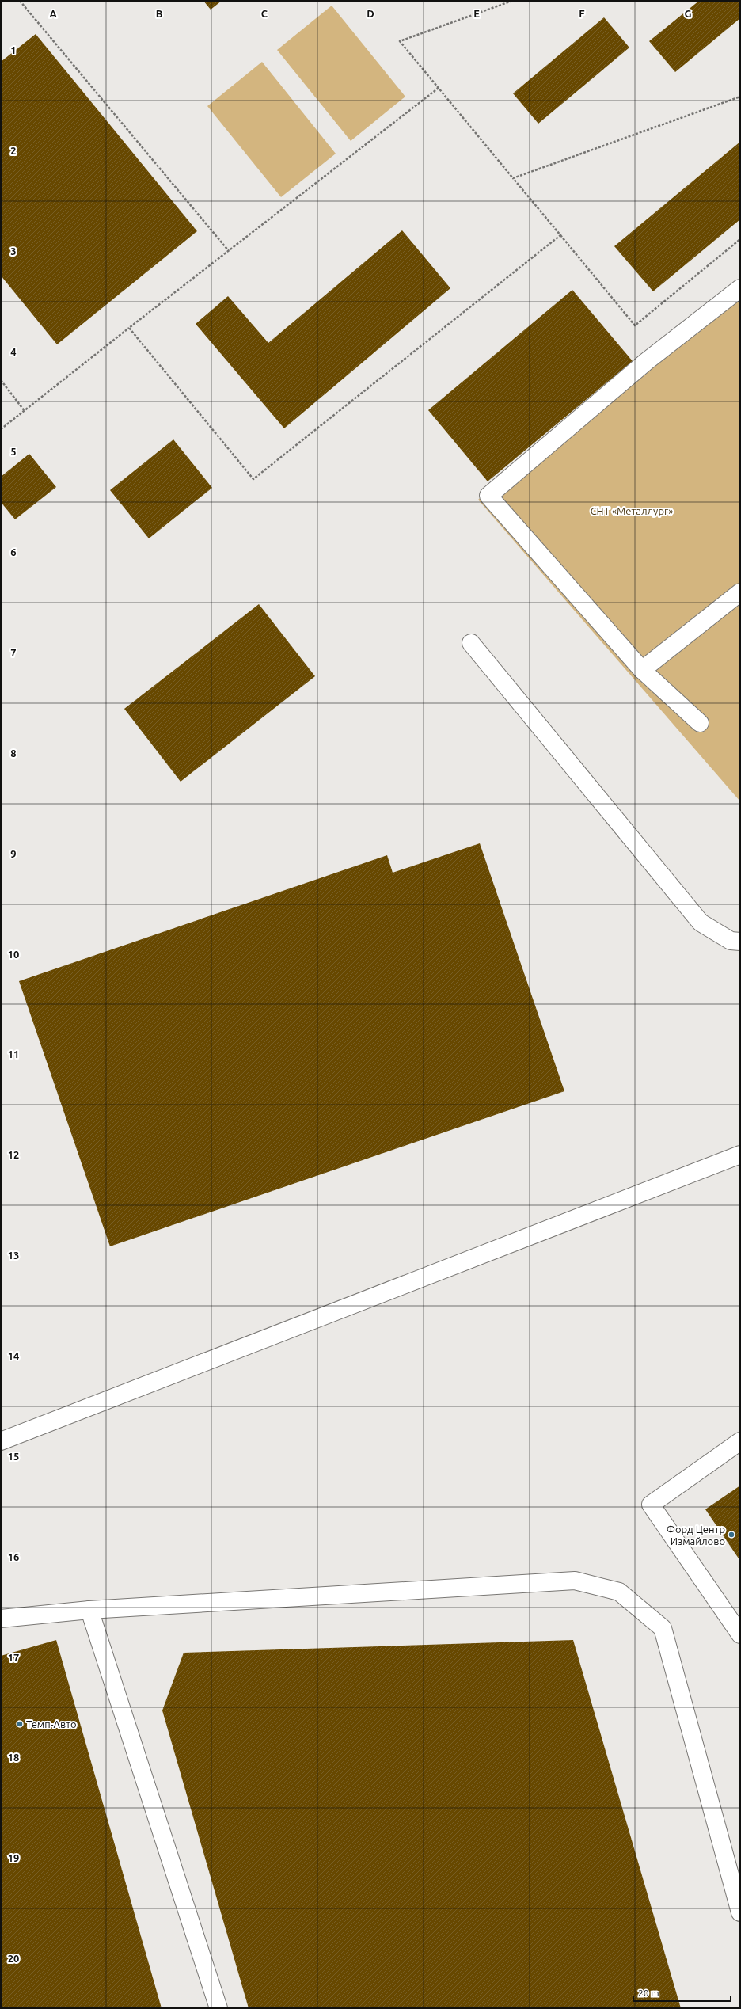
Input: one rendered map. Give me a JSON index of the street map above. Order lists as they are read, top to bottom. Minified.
{"parks":["СНТ «Металлург»"],"places":["Форд Центр Измайлово","Темп-Авто"],"scale_bar":"20 m","grid":{"columns":["A","B","C","D","E","F","G"],"rows":["1","2","3","4","5","6","7","8","9","10","11","12","13","14","15","16","17","18","19","20"]}}
